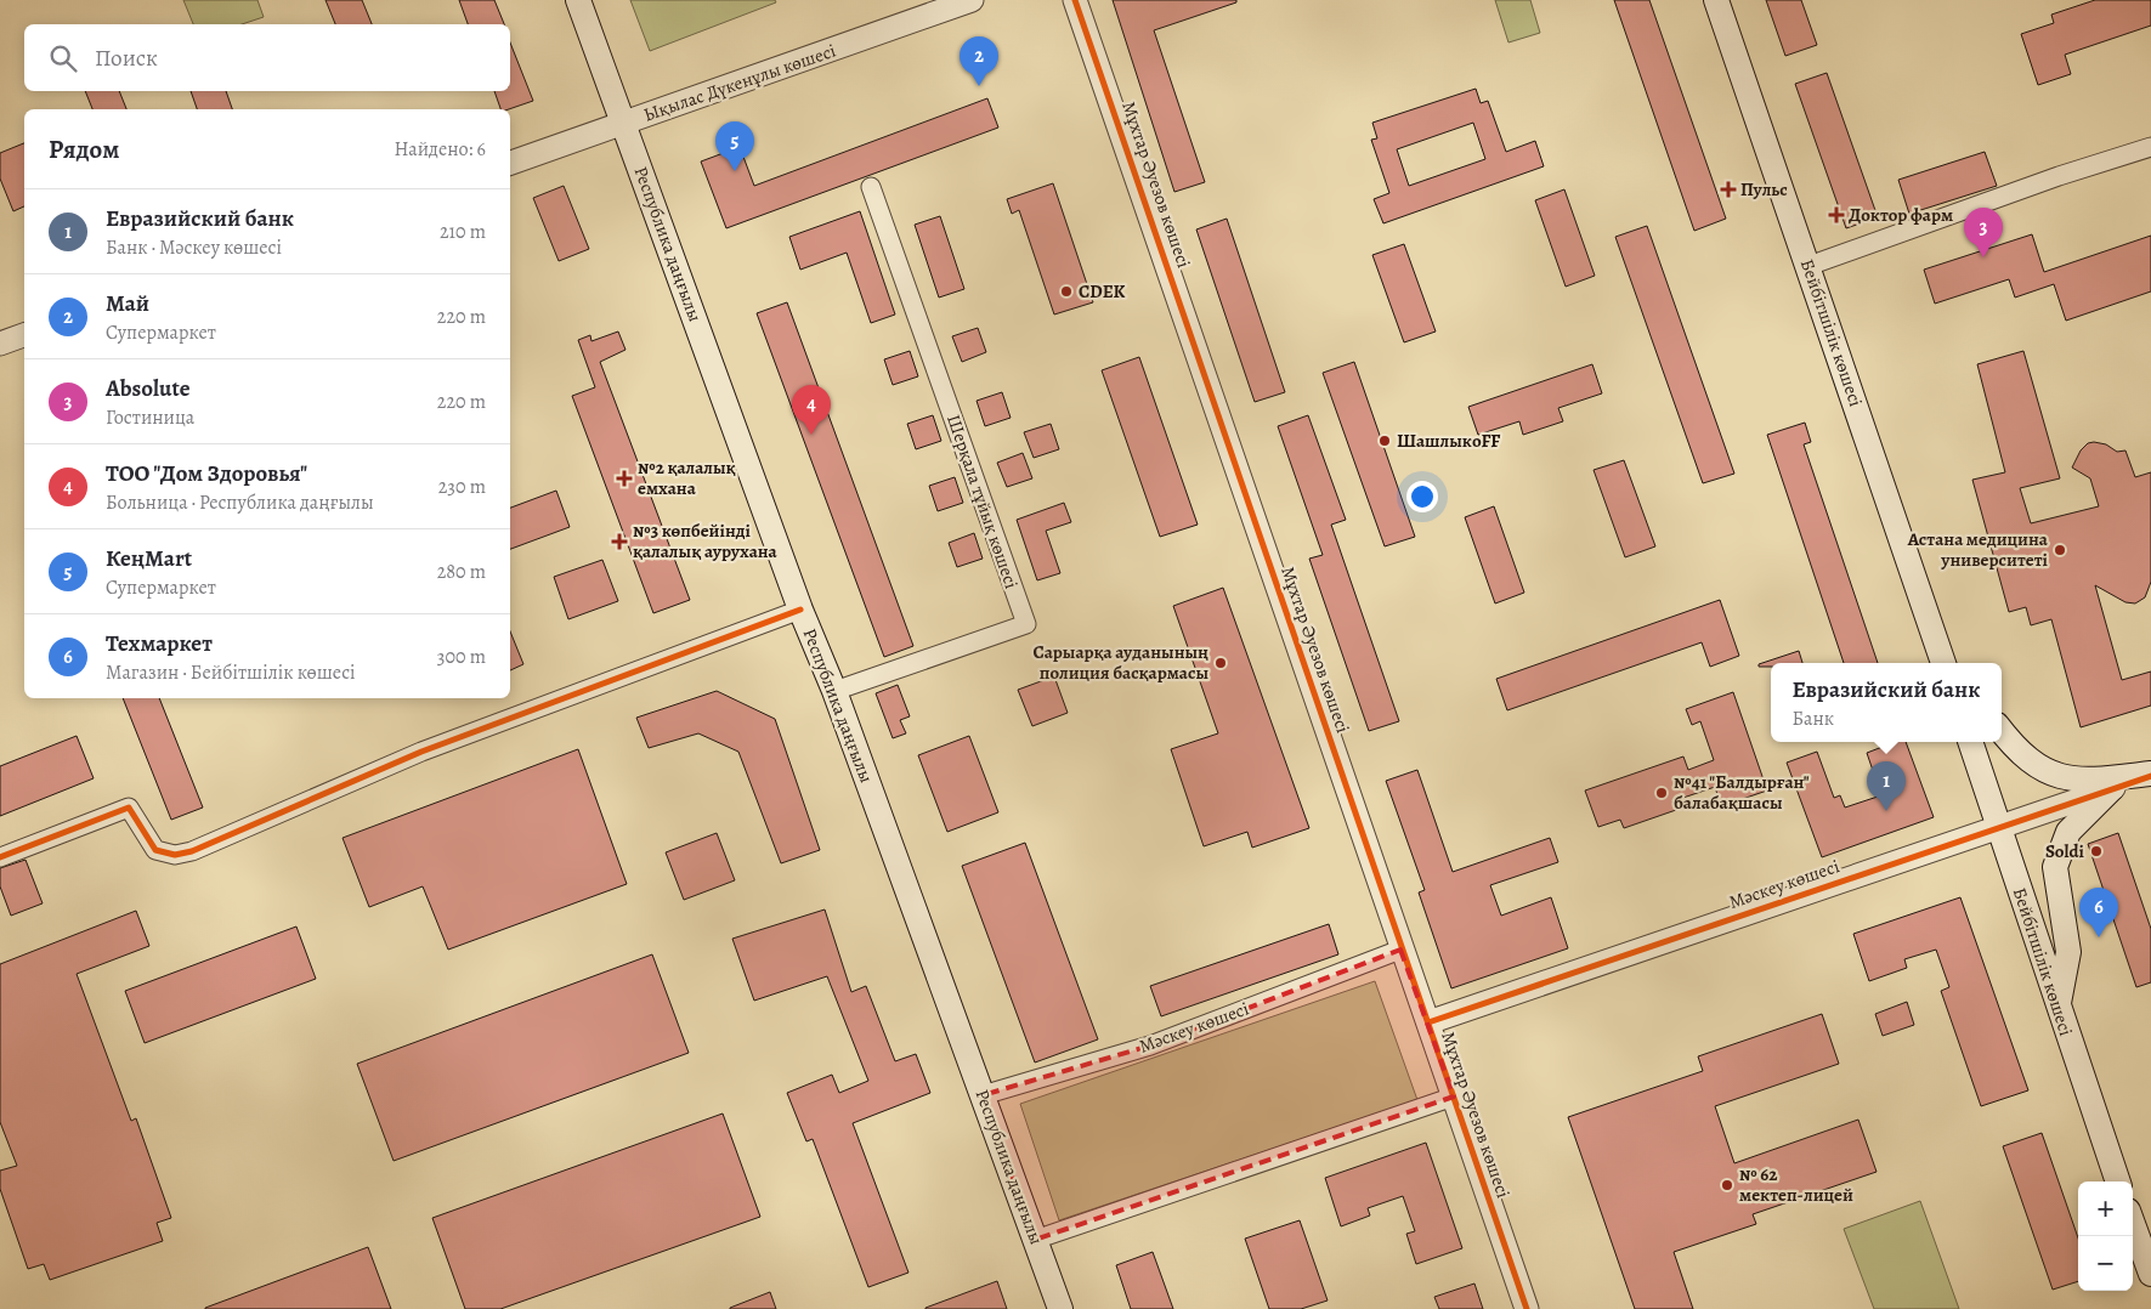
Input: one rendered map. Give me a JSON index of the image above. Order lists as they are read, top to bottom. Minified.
{"streets":{"main road":["Республика даңғылы","Бейбітшілік көшесі"],"street":["Ықылас Дүкенұлы көшесі","Мұхтар Әуезов көшесі","Шерқала тұйық көшесі","Мәскеу көшесі"]},"crossings":[["Ықылас Дүкенұлы көшесі","Республика даңғылы"],["Мұхтар Әуезов көшесі","Мәскеу көшесі"],["Республика даңғылы","Шерқала тұйық көшесі"],["Республика даңғылы","Мәскеу көшесі"],["Бейбітшілік көшесі","Мәскеу көшесі"]],"places":{"health":["Пульс","Доктор фарм","№2 қалалық емхана","№3 көпбейінді қалалық аурухана"],"other":["CDEK","ШашлыкoFF","Астана медицина университеті","Сарыарқа ауданының полиция басқармасы","№41 \"Балдырған\" балабақшасы","Soldi","№ 62 мектеп-лицей"]},"page":{"search":"Поиск","pins":["2","5","3","4","1","6"],"heading":["Рядом","Найдено: 6"],"list":[{"mark":"1","name":"Евразийский банк","note":"Банк · Мәскеу көшесі","value":"210 m"},{"mark":"2","name":"Май","note":"Супермаркет","value":"220 m"},{"mark":"3","name":"Absolute","note":"Гостиница","value":"220 m"},{"mark":"4","name":"ТОО \"Дом Здоровья\"","note":"Больница · Республика даңғылы","value":"230 m"},{"mark":"5","name":"КеңMart","note":"Супермаркет","value":"280 m"},{"mark":"6","name":"Техмаркет","note":"Магазин · Бейбітшілік көшесі","value":"300 m"}],"popup":["Евразийский банк","Банк"],"map_buttons":["+","−"]}}
